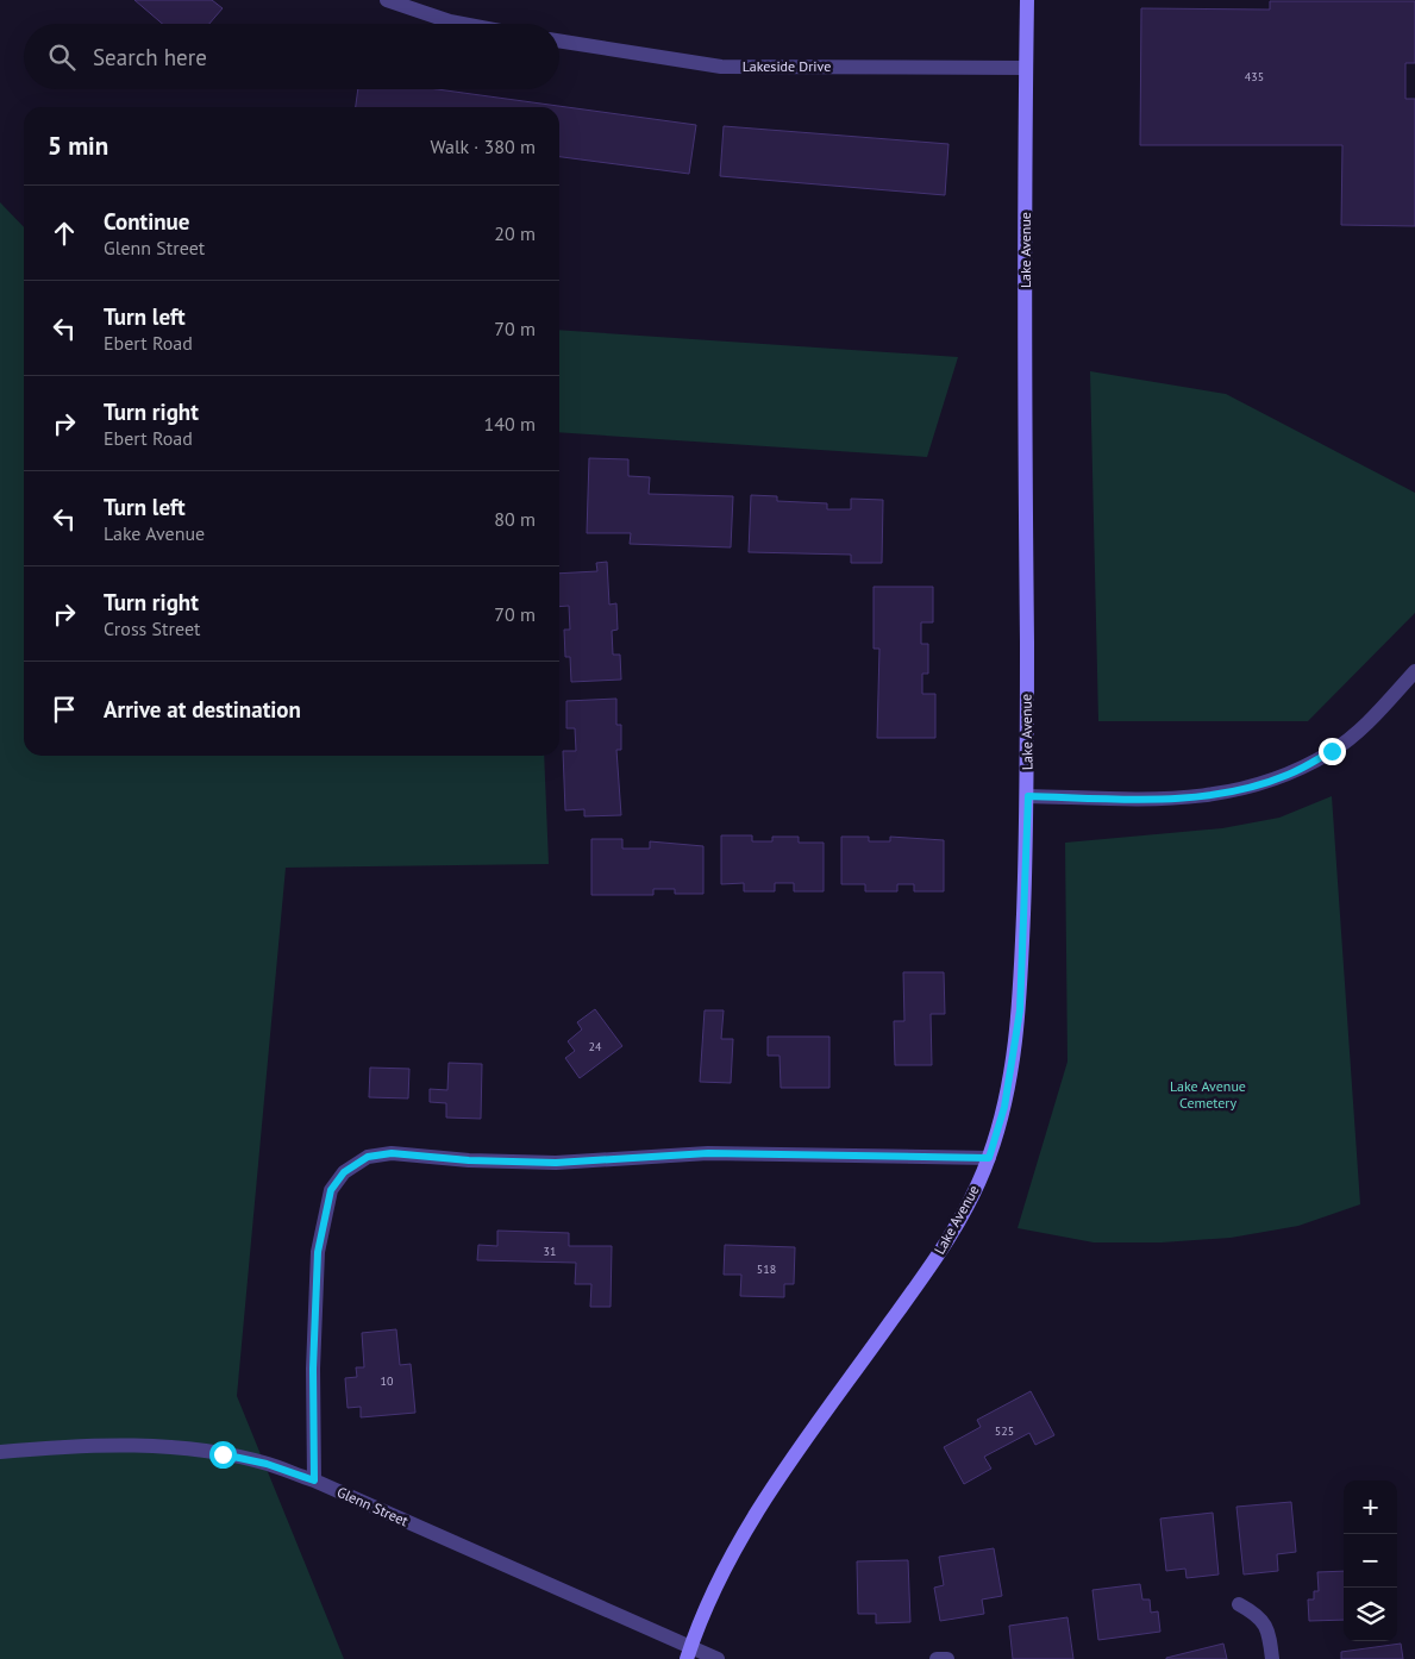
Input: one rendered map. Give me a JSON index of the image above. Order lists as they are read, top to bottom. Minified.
{"streets":{"main road":["Lake Avenue"],"street":["Lakeside Drive","Glenn Street"]},"crossings":[["Lakeside Drive","Lake Avenue"],["Lake Avenue","Glenn Street"]],"parks":["Lake Avenue Cemetery"],"house_numbers":["435","24","31","518","10","525"],"page":{"search":"Search here","heading":["5 min","Walk · 380 m"],"list":[["Continue","Glenn Street","20 m"],["Turn left","Ebert Road","70 m"],["Turn right","Ebert Road","140 m"],["Turn left","Lake Avenue","80 m"],["Turn right","Cross Street","70 m"],"Arrive at destination"],"map_buttons":["+","−"]}}
